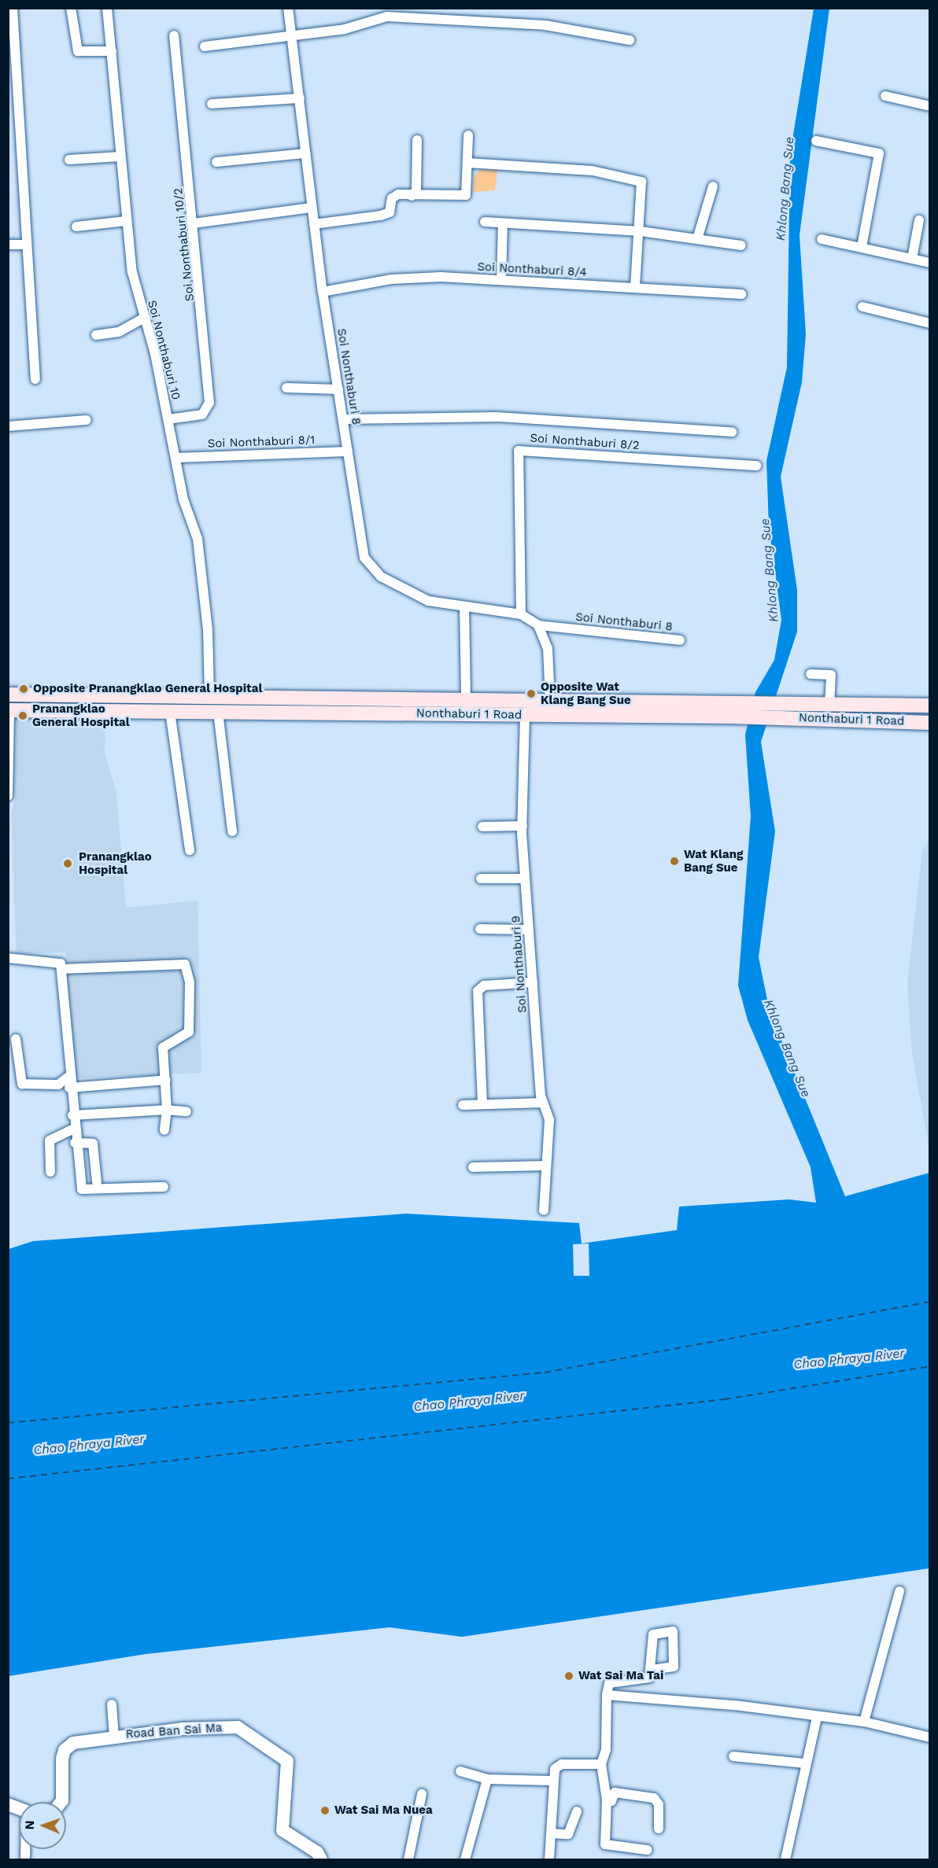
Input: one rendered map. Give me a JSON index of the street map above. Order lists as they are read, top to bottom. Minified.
{"streets":{"main road":["Nonthaburi 1 Road"],"street":["Soi Nonthaburi 10/2","Soi Nonthaburi 8/4","Soi Nonthaburi 10","Soi Nonthaburi 8","Soi Nonthaburi 8/1","Soi Nonthaburi 8/2","Soi Nonthaburi 9","Road Ban Sai Ma"]},"crossings":[["Soi Nonthaburi 10/2","Soi Nonthaburi 10"],["Soi Nonthaburi 8/4","Soi Nonthaburi 8"],["Soi Nonthaburi 10","Soi Nonthaburi 8/1"],["Soi Nonthaburi 10","Nonthaburi 1 Road"],["Soi Nonthaburi 8","Soi Nonthaburi 8/1"],["Soi Nonthaburi 8","Soi Nonthaburi 8/2"],["Nonthaburi 1 Road","Soi Nonthaburi 9"]],"water":["Khlong Bang Sue","Chao Phraya River"],"places":["Opposite Pranangklao General Hospital","Opposite Wat Klang Bang Sue","Pranangklao General Hospital","Wat Klang Bang Sue","Pranangklao Hospital","Wat Sai Ma Tai","Wat Sai Ma Nuea"],"north":"left"}
